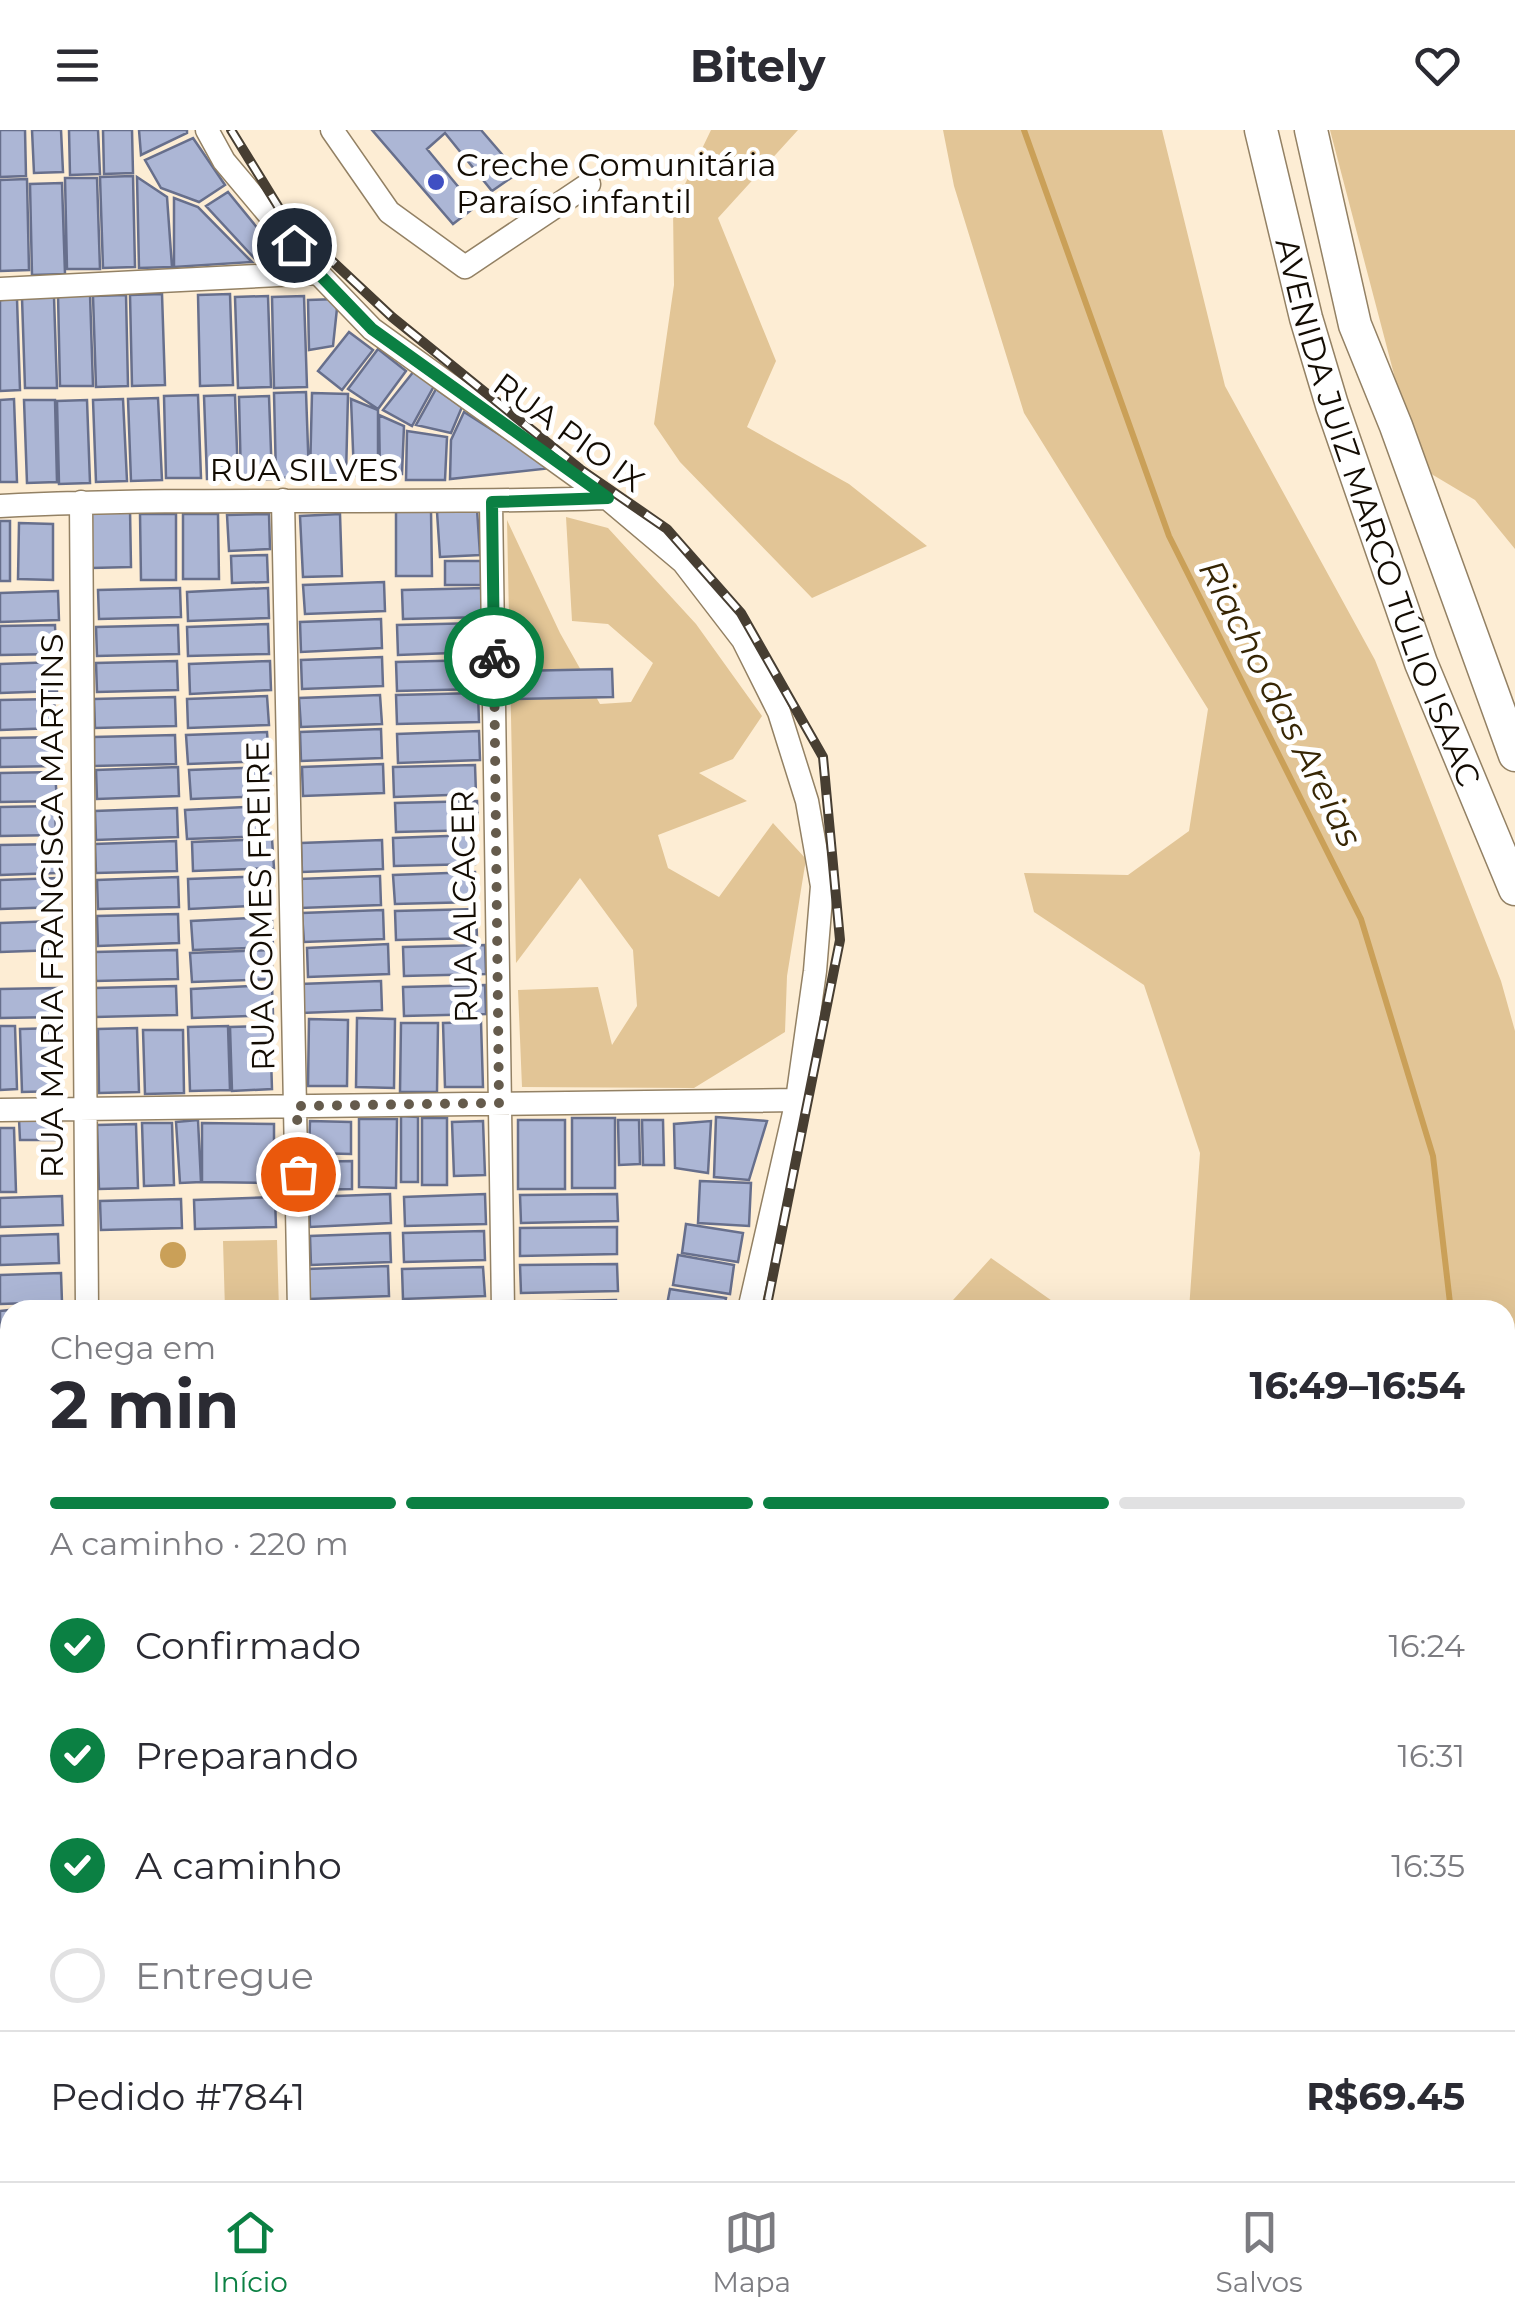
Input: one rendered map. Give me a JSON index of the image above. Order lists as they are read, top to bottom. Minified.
{"streets":{"main road":["AVENIDA JUIZ MARCO TÚLIO ISAAC"],"street":["RUA PIO IX","RUA SILVES","RUA MARIA FRANCISCA MARTINS","RUA GOMES FREIRE","RUA ALCACER"]},"crossings":[["RUA PIO IX","RUA SILVES"],["RUA SILVES","RUA MARIA FRANCISCA MARTINS"],["RUA SILVES","RUA GOMES FREIRE"],["RUA SILVES","RUA ALCACER"]],"water":["Riacho das Areias"],"places":["Creche Comunitária Paraíso infantil"],"page":{"header":"Bitely","heading":["2 min","Chega em","16:49–16:54"],"panel":["Pedido #7841","R$69.45"],"bar":"A caminho · 220 m","list":[["Confirmado","16:24"],["Preparando","16:31"],["A caminho","16:35"],"Entregue"],"tabs":["Início","Mapa","Salvos"]}}
